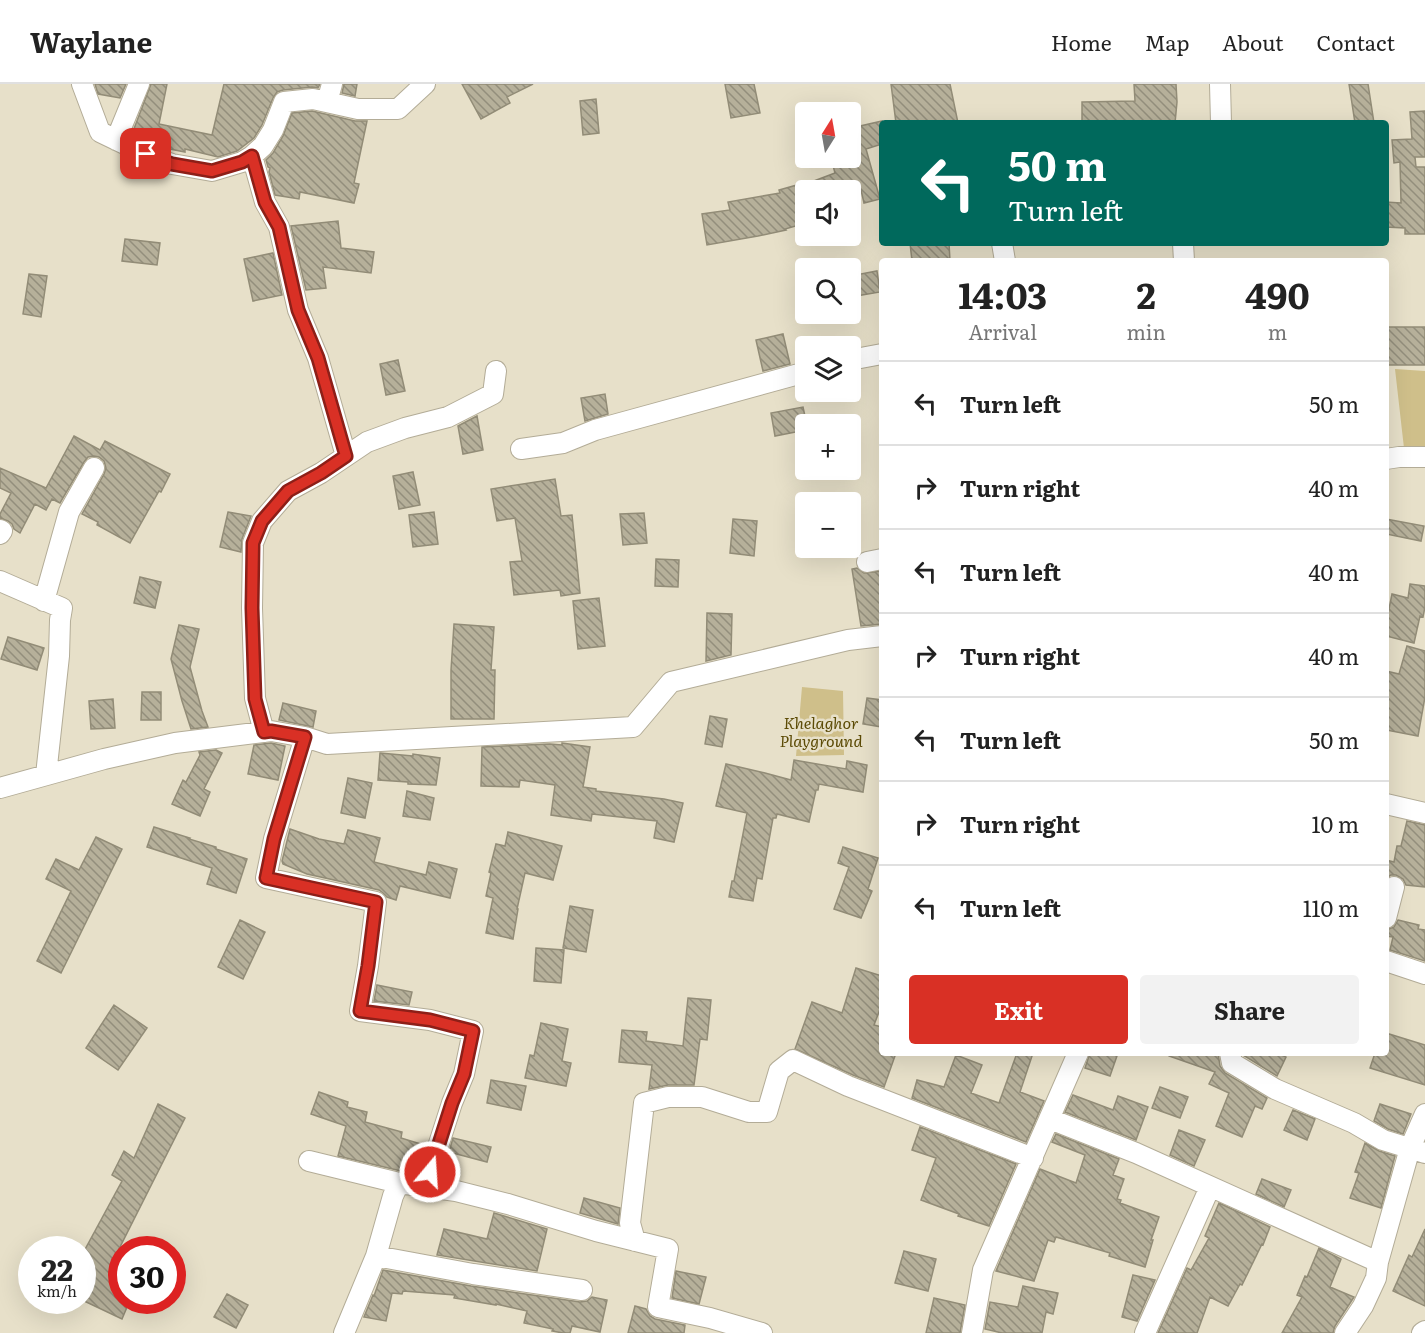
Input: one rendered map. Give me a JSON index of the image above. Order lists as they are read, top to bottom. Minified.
{"parks":["Khelaghor Playground"],"north":"top","page":{"header":"Waylane","nav":["Home","Map","About","Contact"],"map_buttons":["+","−"],"turn":["50 m","Turn left"],"eta":["14:03","Arrival","2","min","490","m"],"list":[{"name":"Turn left","value":"50 m"},{"name":"Turn right","value":"40 m"},{"name":"Turn left","value":"40 m"},{"name":"Turn right","value":"40 m"},{"name":"Turn left","value":"50 m"},{"name":"Turn right","value":"10 m"},{"name":"Turn left","value":"110 m"}],"buttons":["Exit","Share"],"speed":"22 km/h","limit":"30"}}
